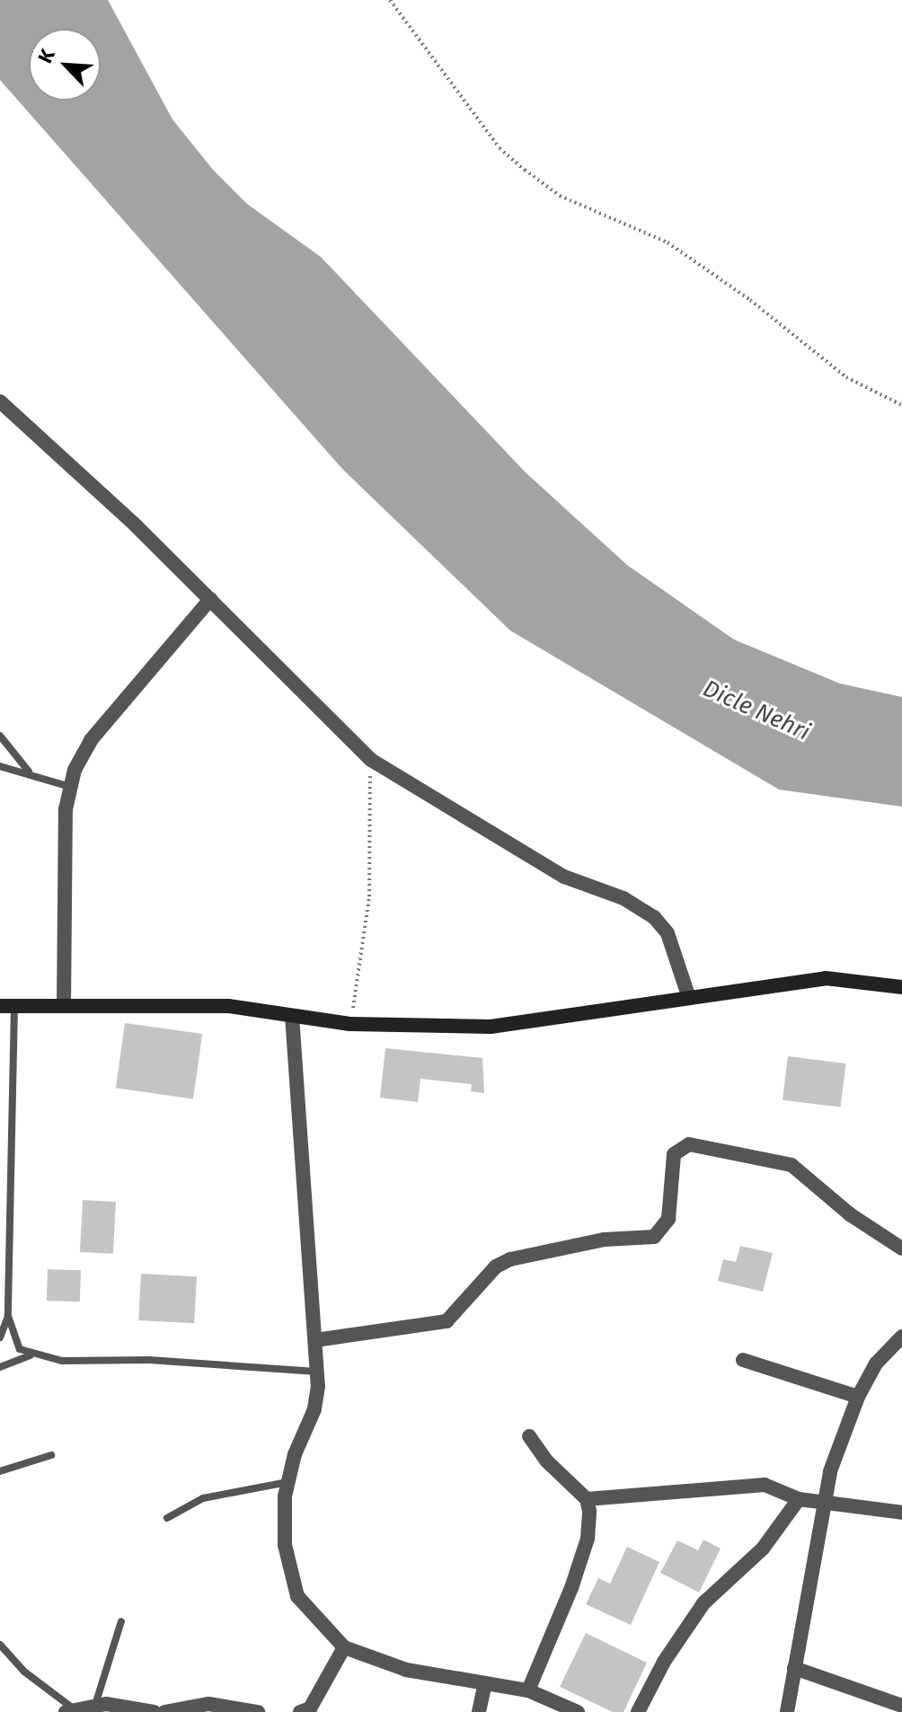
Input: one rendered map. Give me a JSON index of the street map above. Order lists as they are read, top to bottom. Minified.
{"water":["Dicle Nehri"],"north":"top left"}
